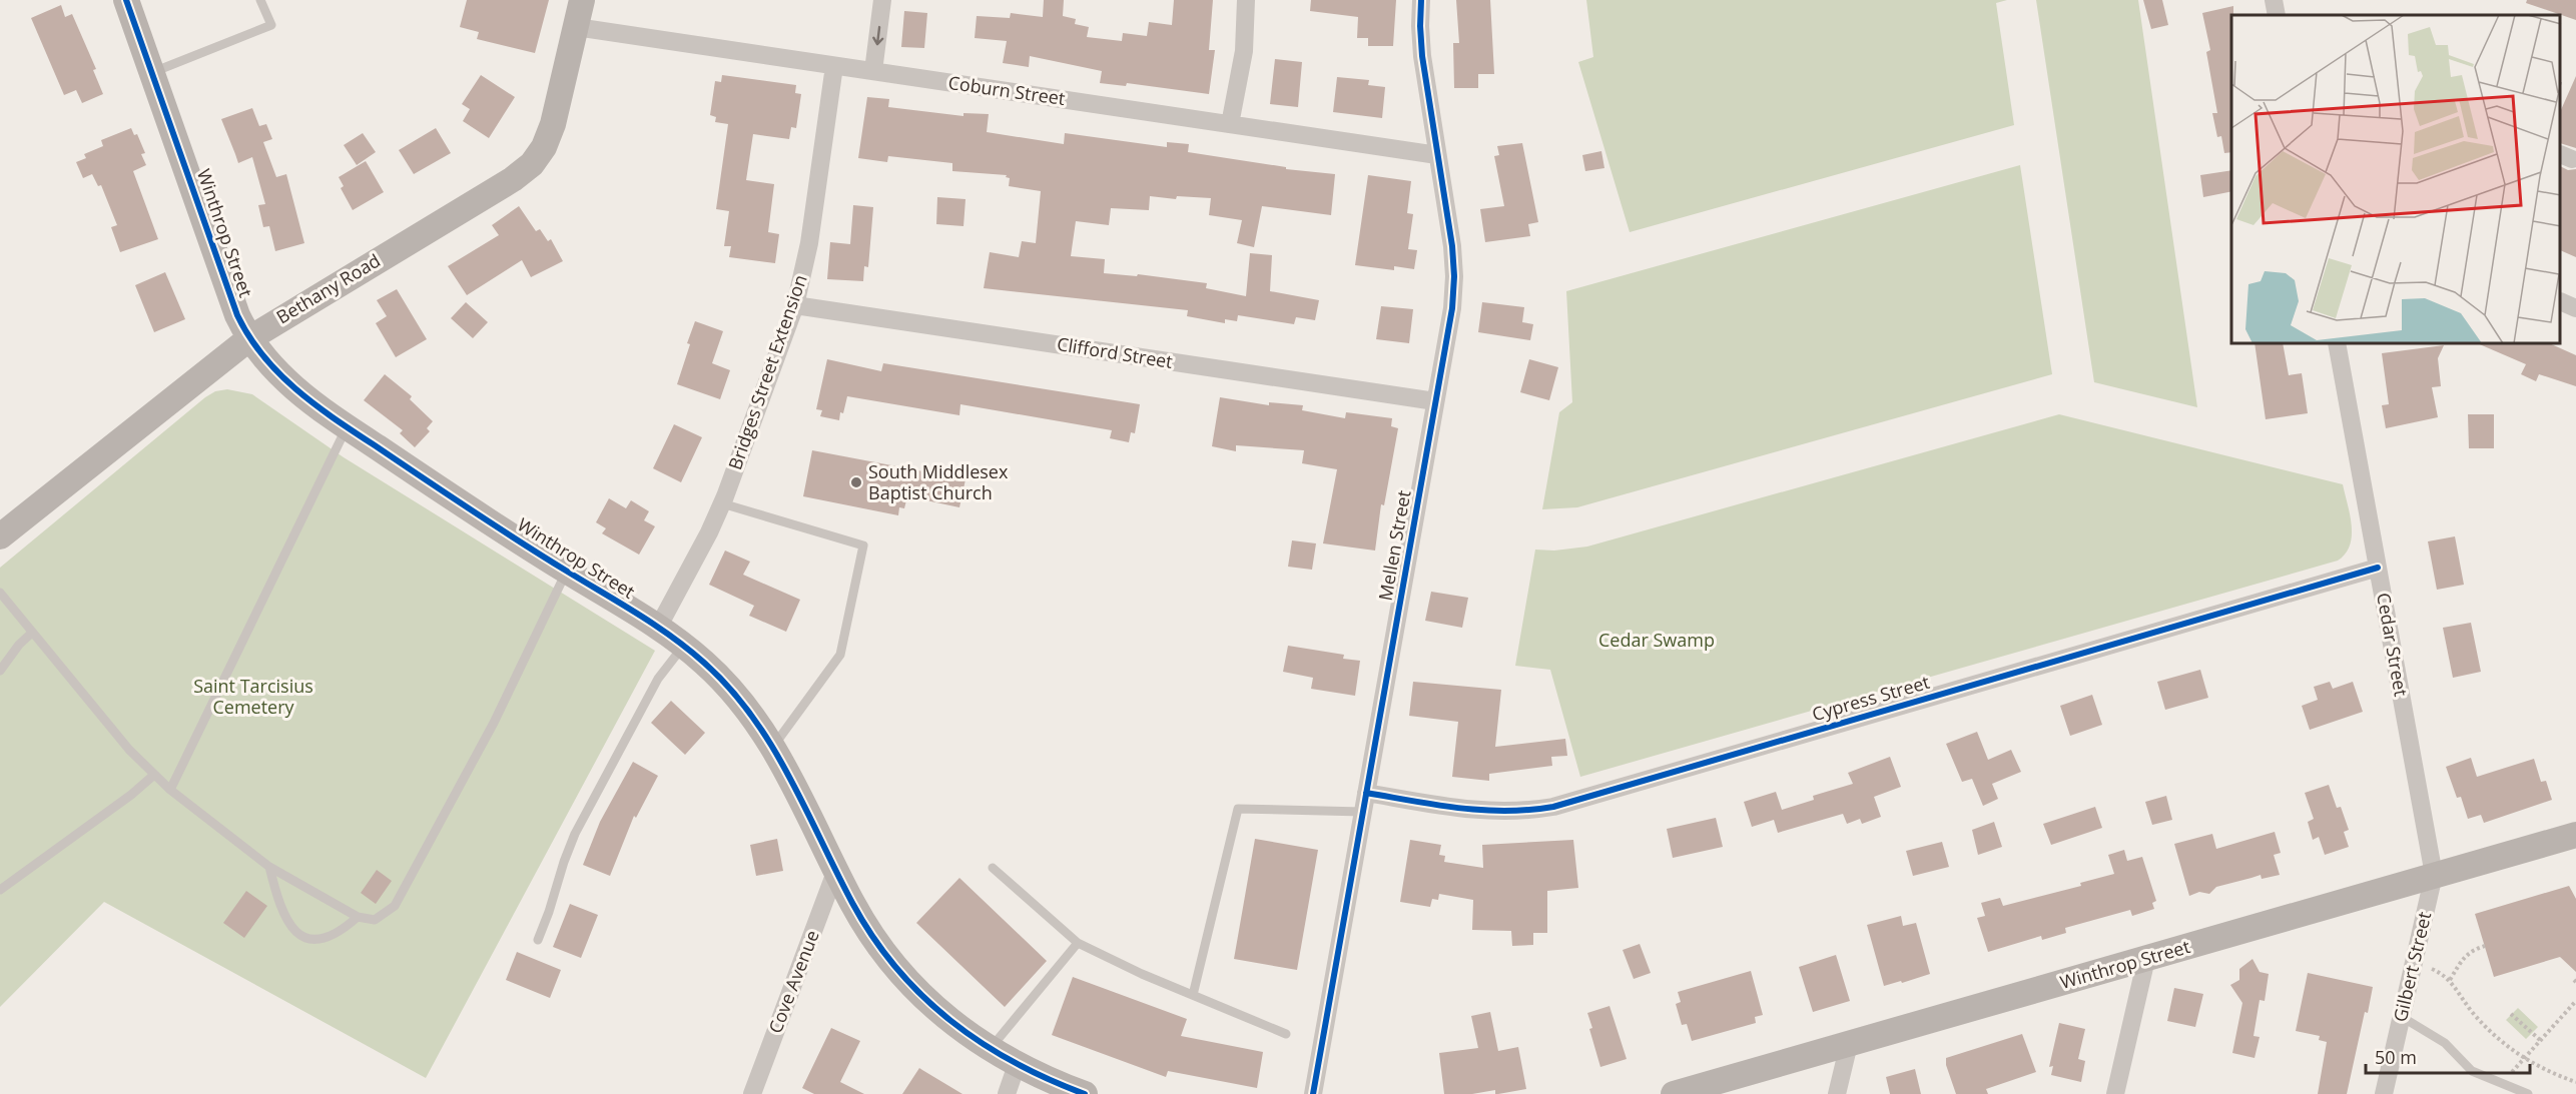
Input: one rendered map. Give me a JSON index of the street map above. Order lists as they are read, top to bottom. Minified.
{"streets":{"street":["Coburn Street","Winthrop Street","Bethany Road","Clifford Street","Bridges Street Extension","Mellen Street","Cedar Street","Cypress Street","Gilbert Street","Cove Avenue"]},"crossings":[["Coburn Street","Bethany Road"],["Coburn Street","Bridges Street Extension"],["Coburn Street","Mellen Street"],["Winthrop Street","Bethany Road"],["Winthrop Street","Bridges Street Extension"],["Winthrop Street","Cedar Street"],["Winthrop Street","Gilbert Street"],["Winthrop Street","Cove Avenue"],["Clifford Street","Bridges Street Extension"],["Clifford Street","Mellen Street"],["Mellen Street","Cypress Street"],["Cedar Street","Cypress Street"],["Cedar Street","Gilbert Street"]],"parks":["Cedar Swamp","Saint Tarcisius Cemetery"],"places":["South Middlesex Baptist Church"],"scale_bar":"50 m"}
